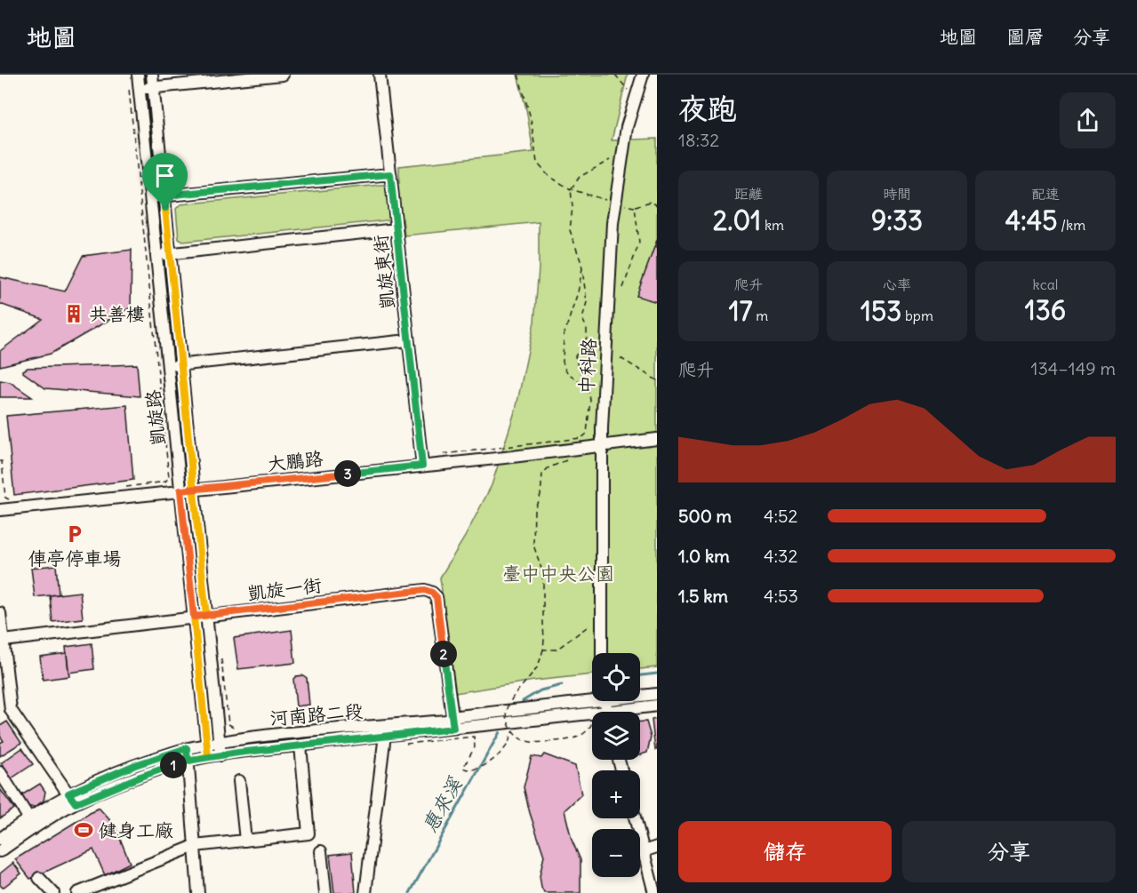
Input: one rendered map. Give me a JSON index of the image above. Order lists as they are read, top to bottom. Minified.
{"streets":{"street":["凱旋東街","中科路","凱旋路","大鵬路","凱旋一街","河南路二段"]},"crossings":[["凱旋東街","大鵬路"],["中科路","大鵬路"],["凱旋路","大鵬路"],["凱旋路","凱旋一街"],["凱旋路","河南路二段"],["凱旋一街","河南路二段"]],"water":["惠來溪"],"parks":["臺中中央公園"],"places":{"building":["共善樓"],"parking":["俥亭停車場"],"sports":["健身工廠"]},"page":{"header":"地圖","nav":["地圖","圖層","分享"],"heading":["夜跑","18:32"],"stats":[["距離","2.01 km"],["時間","9:33"],["配速","4:45 /km"],["爬升","17 m"],["心率","153 bpm"],["kcal","136"]],"chart":["爬升","134–149 m"],"pins":["3","2","1"],"list":[{"name":"500 m","note":"4:52"},{"name":"1.0 km","note":"4:32"},{"name":"1.5 km","note":"4:53"}],"map_buttons":["+","−"],"buttons":["儲存","分享"]}}
